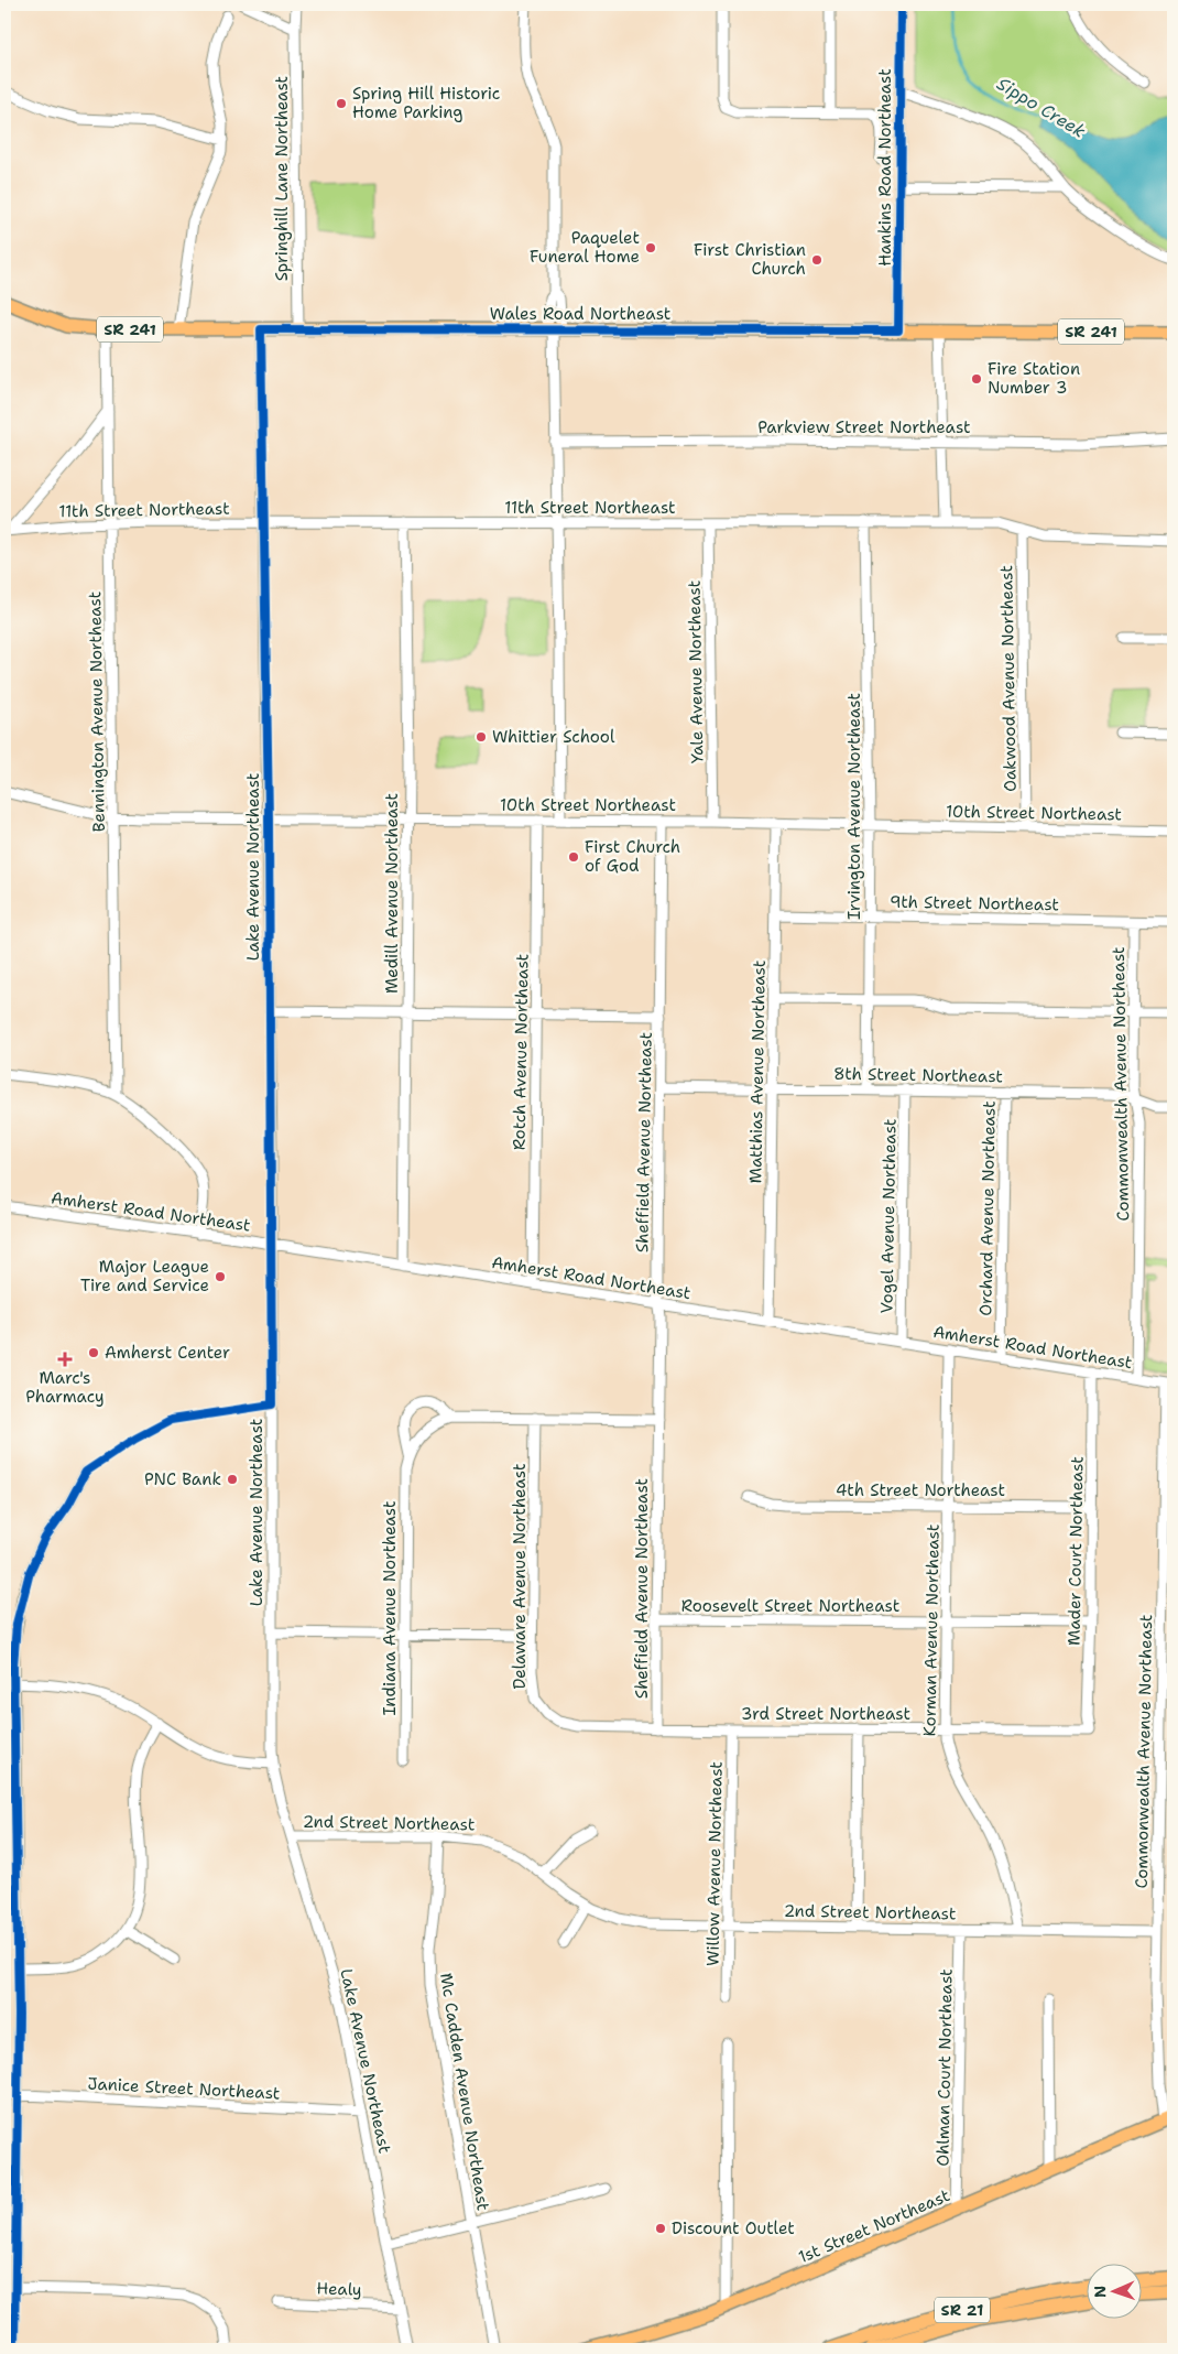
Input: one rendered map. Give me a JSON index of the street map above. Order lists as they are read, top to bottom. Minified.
{"streets":{"highway":["SR 21"],"main road":["Wales Road Northeast","SR 241","1st Street Northeast"],"street":["Hankins Road Northeast","Springhill Lane Northeast","Parkview Street Northeast","11th Street Northeast","Yale Avenue Northeast","Oakwood Avenue Northeast","Bennington Avenue Northeast","10th Street Northeast","Irvington Avenue Northeast","Lake Avenue Northeast","Medill Avenue Northeast","9th Street Northeast","Rotch Avenue Northeast","Matthias Avenue Northeast","8th Street Northeast","Commonwealth Avenue Northeast","Sheffield Avenue Northeast","Orchard Avenue Northeast","Amherst Road Northeast","Vogel Avenue Northeast","4th Street Northeast","Mader Court Northeast","Delaware Avenue Northeast","Roosevelt Street Northeast","Indiana Avenue Northeast","Korman Avenue Northeast","3rd Street Northeast","2nd Street Northeast","Willow Avenue Northeast","Ohlman Court Northeast","Janice Street Northeast","Mc Cadden Avenue Northeast","Healy"]},"crossings":[["Hankins Road Northeast","Wales Road Northeast"],["Springhill Lane Northeast","Wales Road Northeast"],["Wales Road Northeast","Bennington Avenue Northeast"],["Wales Road Northeast","Lake Avenue Northeast"],["11th Street Northeast","Yale Avenue Northeast"],["11th Street Northeast","Oakwood Avenue Northeast"],["11th Street Northeast","Bennington Avenue Northeast"],["11th Street Northeast","Irvington Avenue Northeast"],["11th Street Northeast","Lake Avenue Northeast"],["11th Street Northeast","Medill Avenue Northeast"],["Yale Avenue Northeast","10th Street Northeast"],["Oakwood Avenue Northeast","10th Street Northeast"],["Bennington Avenue Northeast","10th Street Northeast"],["10th Street Northeast","Irvington Avenue Northeast"],["10th Street Northeast","Lake Avenue Northeast"],["10th Street Northeast","Medill Avenue Northeast"],["10th Street Northeast","Rotch Avenue Northeast"],["10th Street Northeast","Matthias Avenue Northeast"],["10th Street Northeast","Sheffield Avenue Northeast"],["Irvington Avenue Northeast","9th Street Northeast"],["Irvington Avenue Northeast","8th Street Northeast"],["Lake Avenue Northeast","Amherst Road Northeast"],["Lake Avenue Northeast","2nd Street Northeast"],["Lake Avenue Northeast","Janice Street Northeast"],["Lake Avenue Northeast","Healy"],["Medill Avenue Northeast","Amherst Road Northeast"],["9th Street Northeast","Matthias Avenue Northeast"],["9th Street Northeast","Commonwealth Avenue Northeast"],["Rotch Avenue Northeast","Amherst Road Northeast"],["Matthias Avenue Northeast","8th Street Northeast"],["Matthias Avenue Northeast","Amherst Road Northeast"],["8th Street Northeast","Commonwealth Avenue Northeast"],["8th Street Northeast","Sheffield Avenue Northeast"],["8th Street Northeast","Orchard Avenue Northeast"],["8th Street Northeast","Vogel Avenue Northeast"],["Commonwealth Avenue Northeast","Amherst Road Northeast"],["Commonwealth Avenue Northeast","2nd Street Northeast"],["Commonwealth Avenue Northeast","1st Street Northeast"],["Sheffield Avenue Northeast","Amherst Road Northeast"],["Sheffield Avenue Northeast","Roosevelt Street Northeast"],["Sheffield Avenue Northeast","3rd Street Northeast"],["Orchard Avenue Northeast","Amherst Road Northeast"],["Amherst Road Northeast","Vogel Avenue Northeast"],["Amherst Road Northeast","Mader Court Northeast"],["Amherst Road Northeast","Korman Avenue Northeast"],["4th Street Northeast","Mader Court Northeast"],["4th Street Northeast","Korman Avenue Northeast"],["Mader Court Northeast","Roosevelt Street Northeast"],["Mader Court Northeast","3rd Street Northeast"],["Delaware Avenue Northeast","3rd Street Northeast"],["Roosevelt Street Northeast","Korman Avenue Northeast"],["Korman Avenue Northeast","3rd Street Northeast"],["Korman Avenue Northeast","2nd Street Northeast"],["3rd Street Northeast","Willow Avenue Northeast"],["2nd Street Northeast","Willow Avenue Northeast"],["2nd Street Northeast","Ohlman Court Northeast"],["2nd Street Northeast","Mc Cadden Avenue Northeast"],["Ohlman Court Northeast","1st Street Northeast"]],"water":["Sippo Creek"],"places":{"other":["Spring Hill Historic Home Parking","Paquelet Funeral Home","First Christian Church","Fire Station Number 3","Whittier School","First Church of God","Major League Tire and Service","Amherst Center","PNC Bank","Discount Outlet"],"health":["Marc's Pharmacy"]},"north":"left"}
